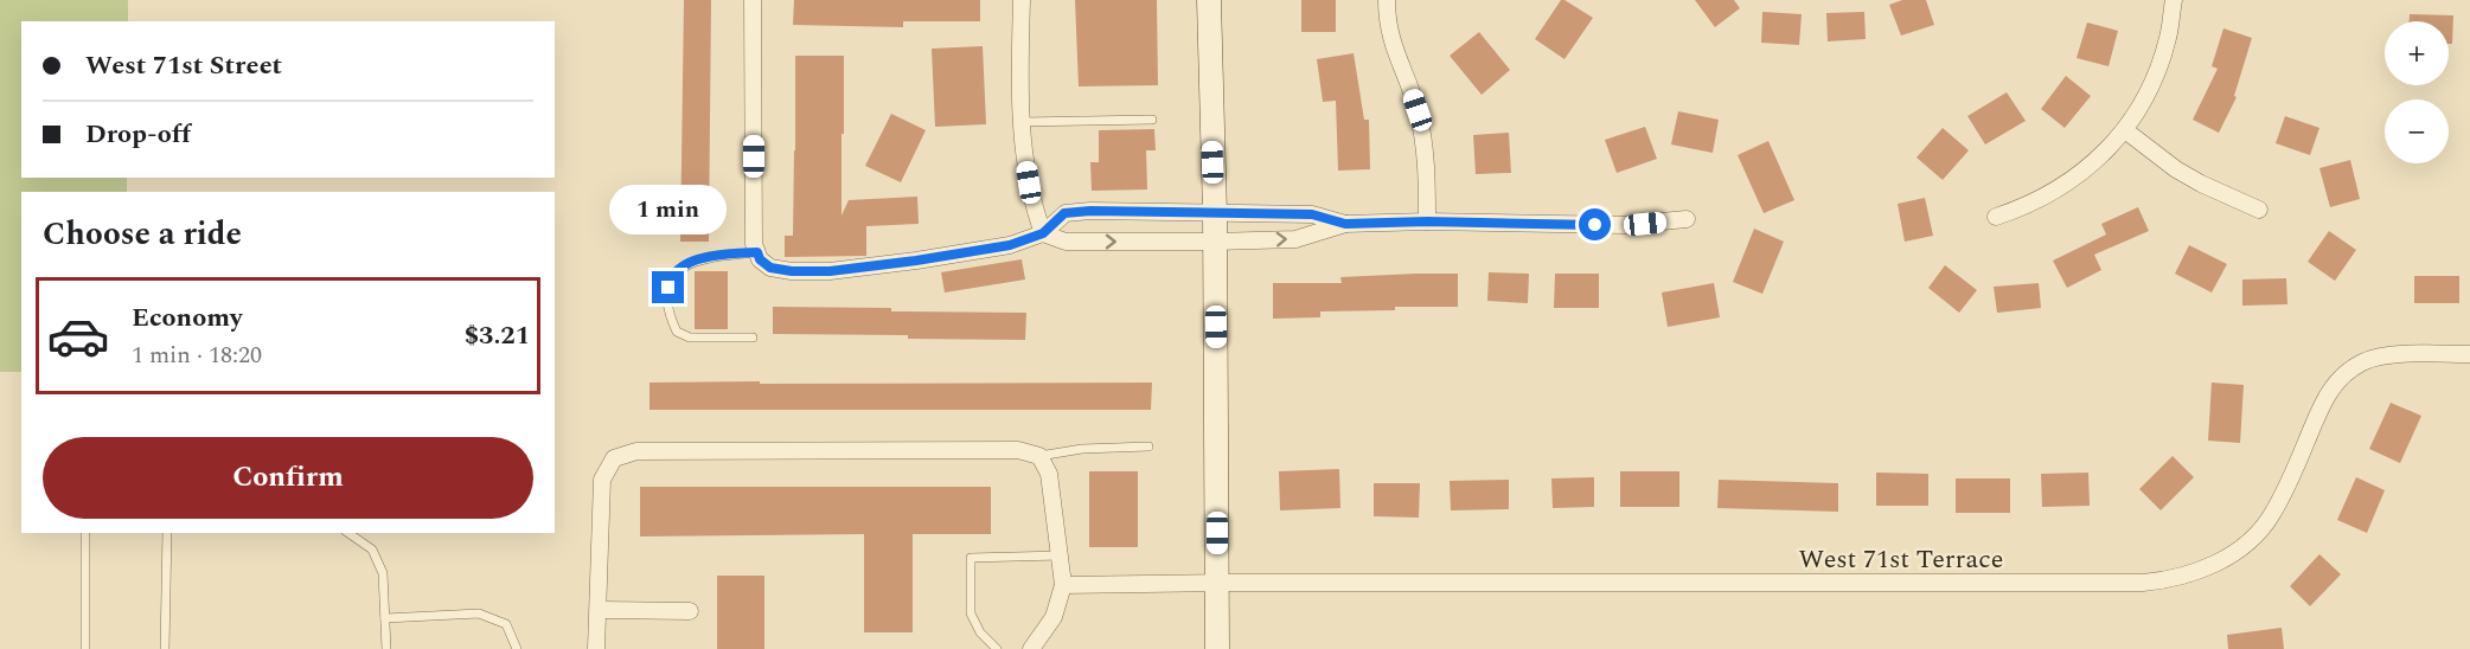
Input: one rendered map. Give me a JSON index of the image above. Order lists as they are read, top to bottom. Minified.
{"streets":{"street":["West 71st Terrace"]},"page":{"map_buttons":["+","−"],"banner":["West 71st Street","Drop-off"],"bubble":"1 min","heading":"Choose a ride","list":[{"name":"Economy","note":"1 min · 18:20","value":"$3.21"}],"buttons":"Confirm"}}
